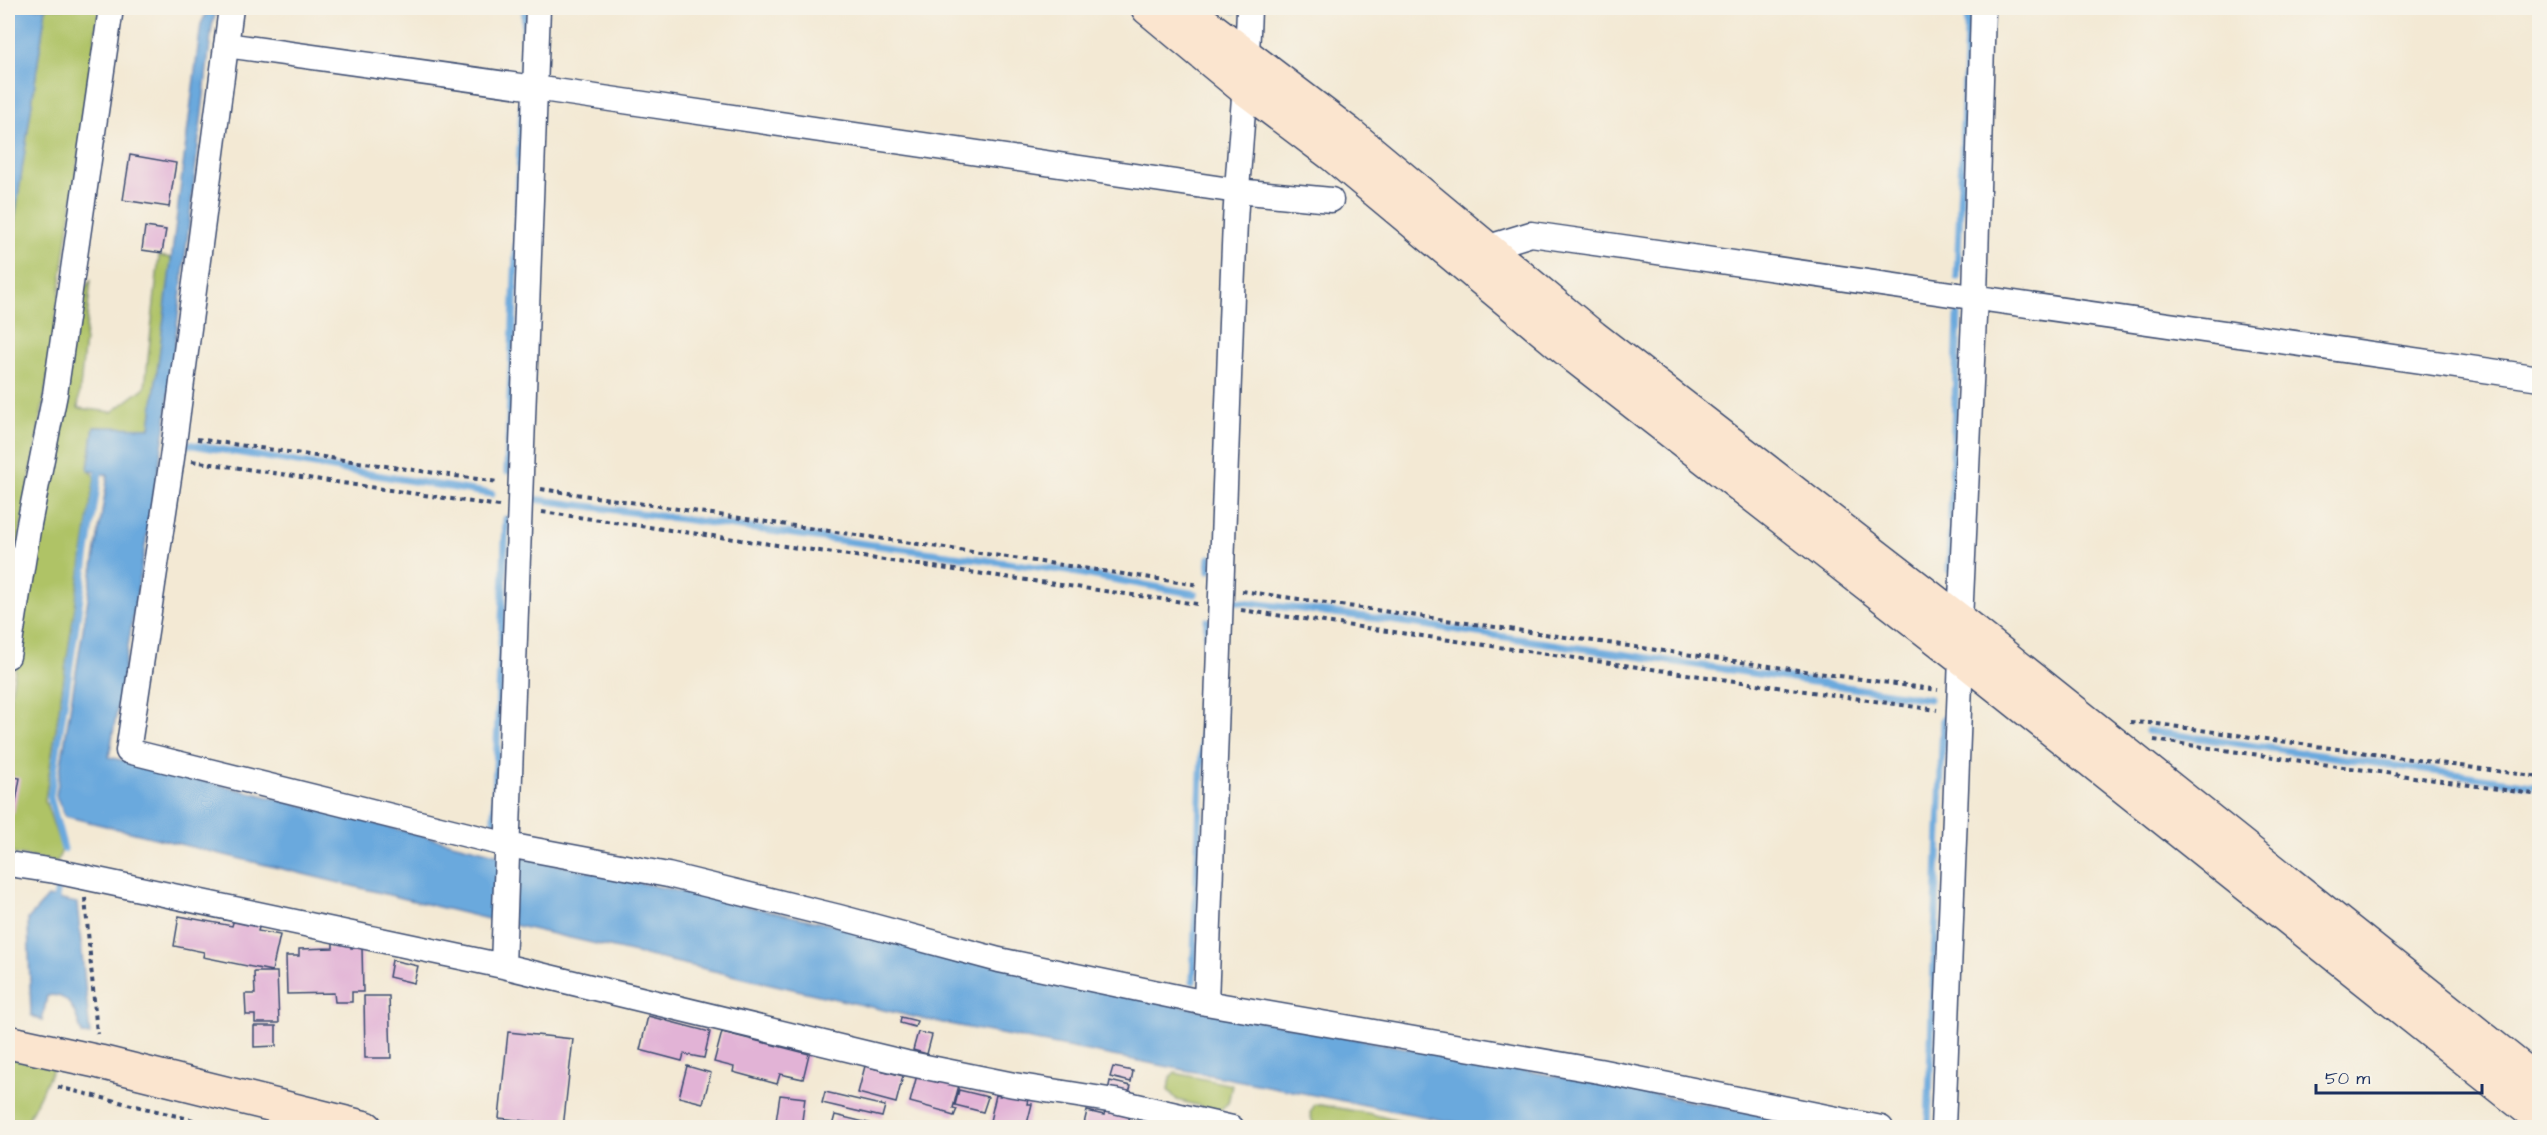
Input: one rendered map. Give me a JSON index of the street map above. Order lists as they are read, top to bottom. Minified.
{"scale_bar":"50 m"}
